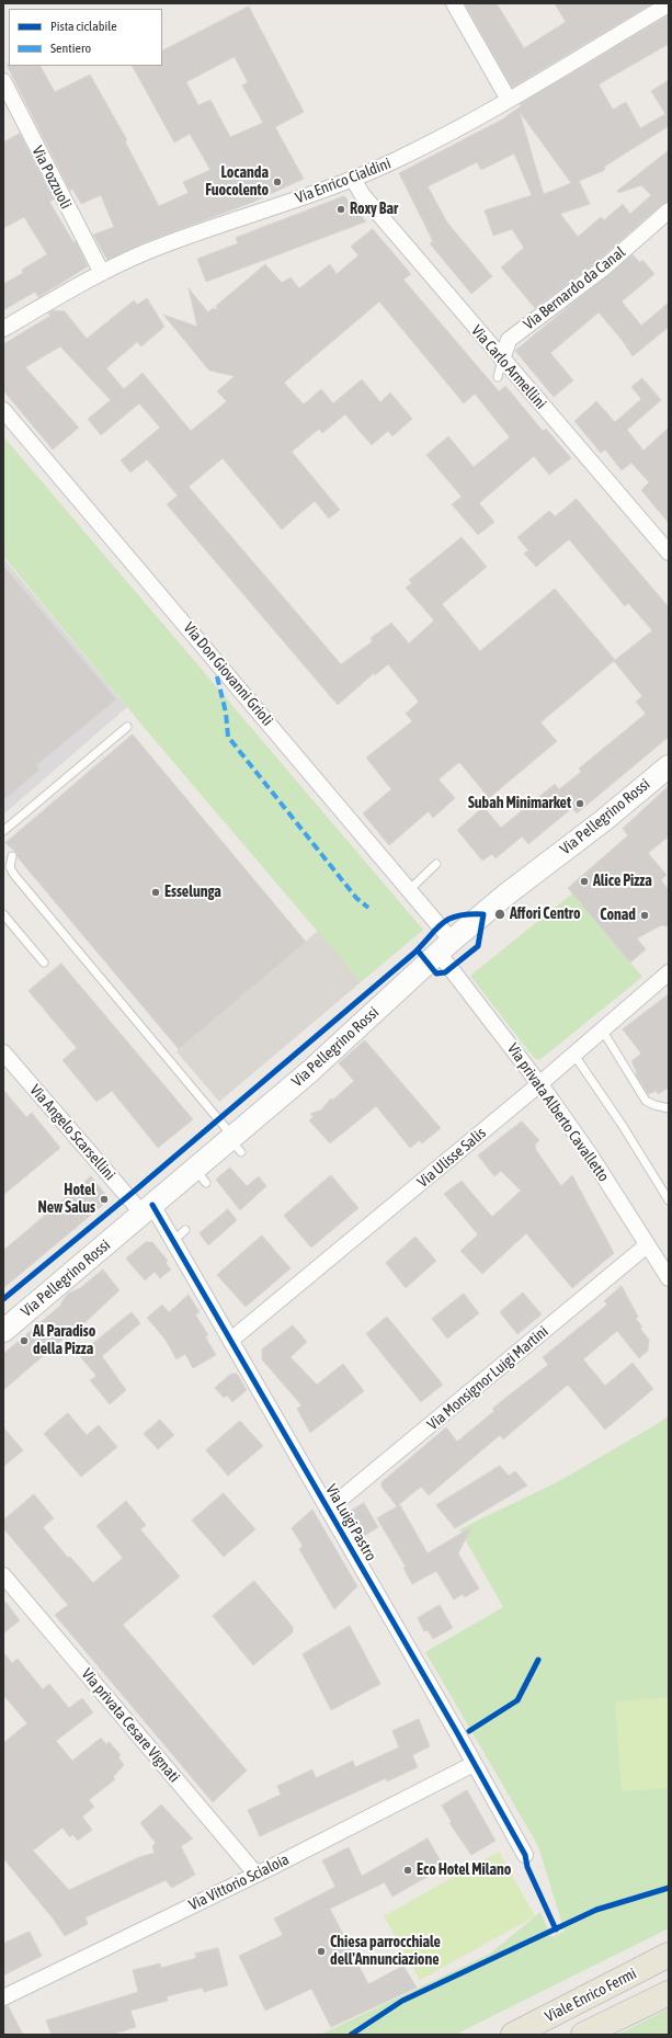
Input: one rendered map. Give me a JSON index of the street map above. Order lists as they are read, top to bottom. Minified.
{"streets":{"main road":["Via Pellegrino Rossi","Viale Enrico Fermi"],"street":["Via Pozzuoli","Via Enrico Cialdini","Via Bernardo da Canal","Via Carlo Armellini","Via Don Giovanni Grioli","Via privata Alberto Cavalletto","Via Angelo Scarsellini","Via Ulisse Salis","Via Monsignor Luigi Martini","Via Luigi Pastro","Via privata Cesare Vignati","Via Vittorio Scialoia"]},"crossings":[["Via Pozzuoli","Via Enrico Cialdini"],["Via Enrico Cialdini","Via Carlo Armellini"],["Via Bernardo da Canal","Via Carlo Armellini"],["Via Don Giovanni Grioli","Via Pellegrino Rossi"],["Via Don Giovanni Grioli","Via privata Alberto Cavalletto"],["Via Pellegrino Rossi","Via privata Alberto Cavalletto"],["Via Pellegrino Rossi","Via Angelo Scarsellini"],["Via Pellegrino Rossi","Via Luigi Pastro"],["Via privata Alberto Cavalletto","Via Ulisse Salis"],["Via privata Alberto Cavalletto","Via Monsignor Luigi Martini"],["Via Angelo Scarsellini","Via Luigi Pastro"],["Via Ulisse Salis","Via Luigi Pastro"],["Via Monsignor Luigi Martini","Via Luigi Pastro"],["Via Luigi Pastro","Via Vittorio Scialoia"],["Via privata Cesare Vignati","Via Vittorio Scialoia"]],"places":["Locanda Fuocolento","Roxy Bar","Subah Minimarket","Alice Pizza","Esselunga","Affori Centro","Conad","Hotel New Salus","Al Paradiso della Pizza","Eco Hotel Milano","Chiesa parrocchiale dell'Annunciazione"],"legend":["Pista ciclabile","Sentiero"]}
